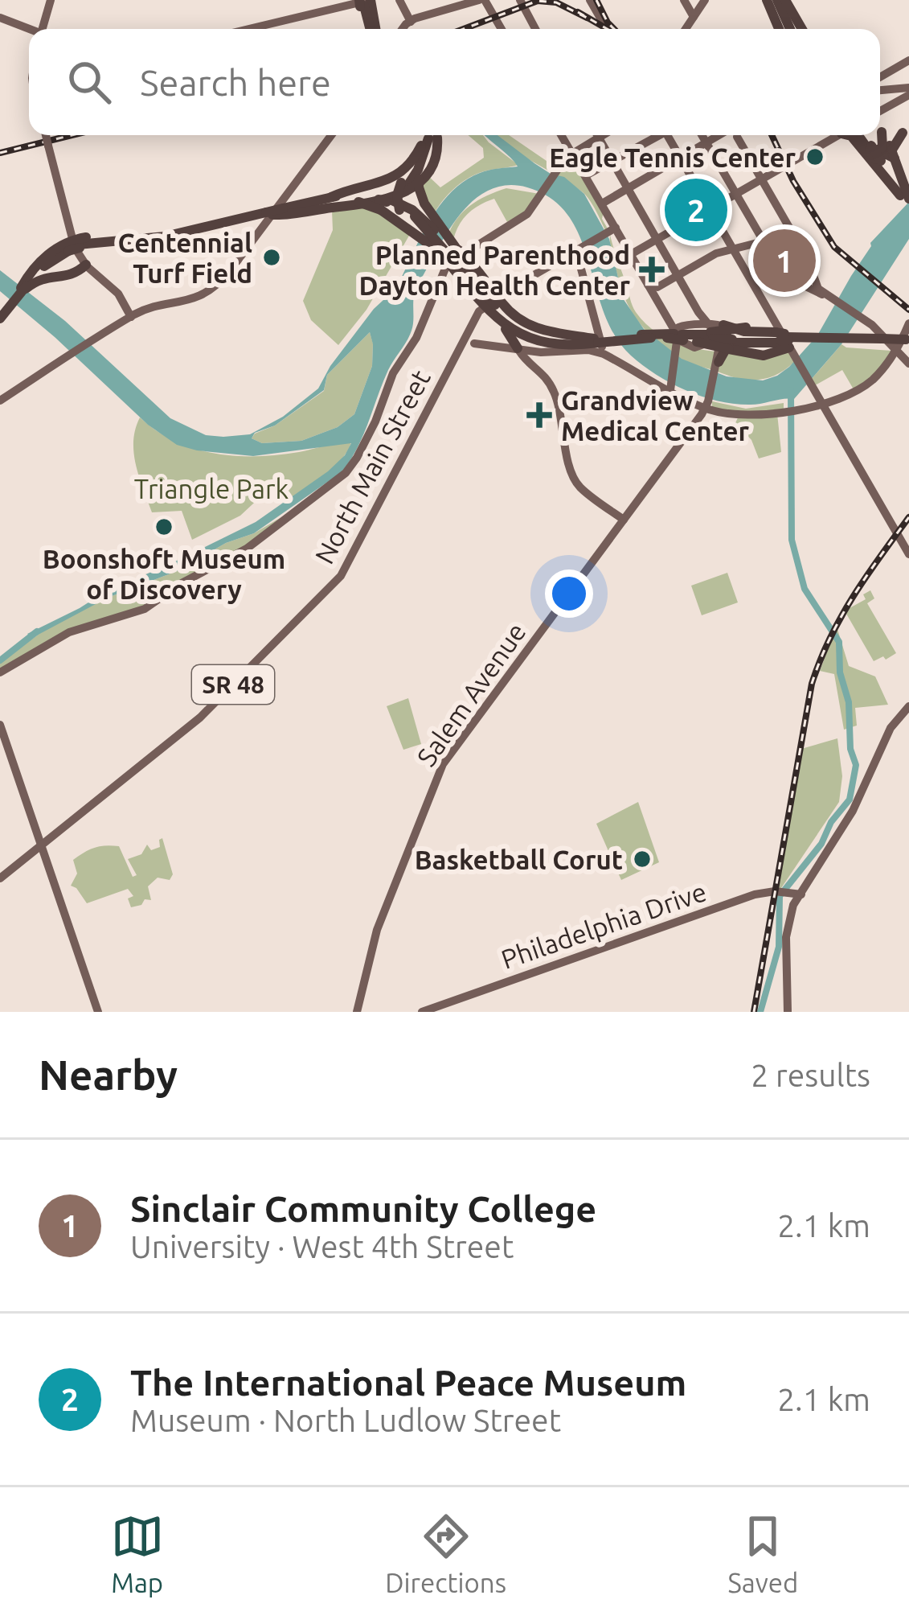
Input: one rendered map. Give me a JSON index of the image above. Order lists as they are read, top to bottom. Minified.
{"streets":{"main road":["North Main Street","SR 48","Salem Avenue","Philadelphia Drive"]},"parks":["Triangle Park"],"places":{"other":["Eagle Tennis Center","Centennial Turf Field","Boonshoft Museum of Discovery","Basketball Corut"],"health":["Planned Parenthood Dayton Health Center","Grandview Medical Center"]},"page":{"search":"Search here","pins":["2","1"],"heading":["Nearby","2 results"],"list":[{"mark":"1","name":"Sinclair Community College","note":"University · West 4th Street","value":"2.1 km"},{"mark":"2","name":"The International Peace Museum","note":"Museum · North Ludlow Street","value":"2.1 km"}],"nav":["Map","Directions","Saved"]}}
